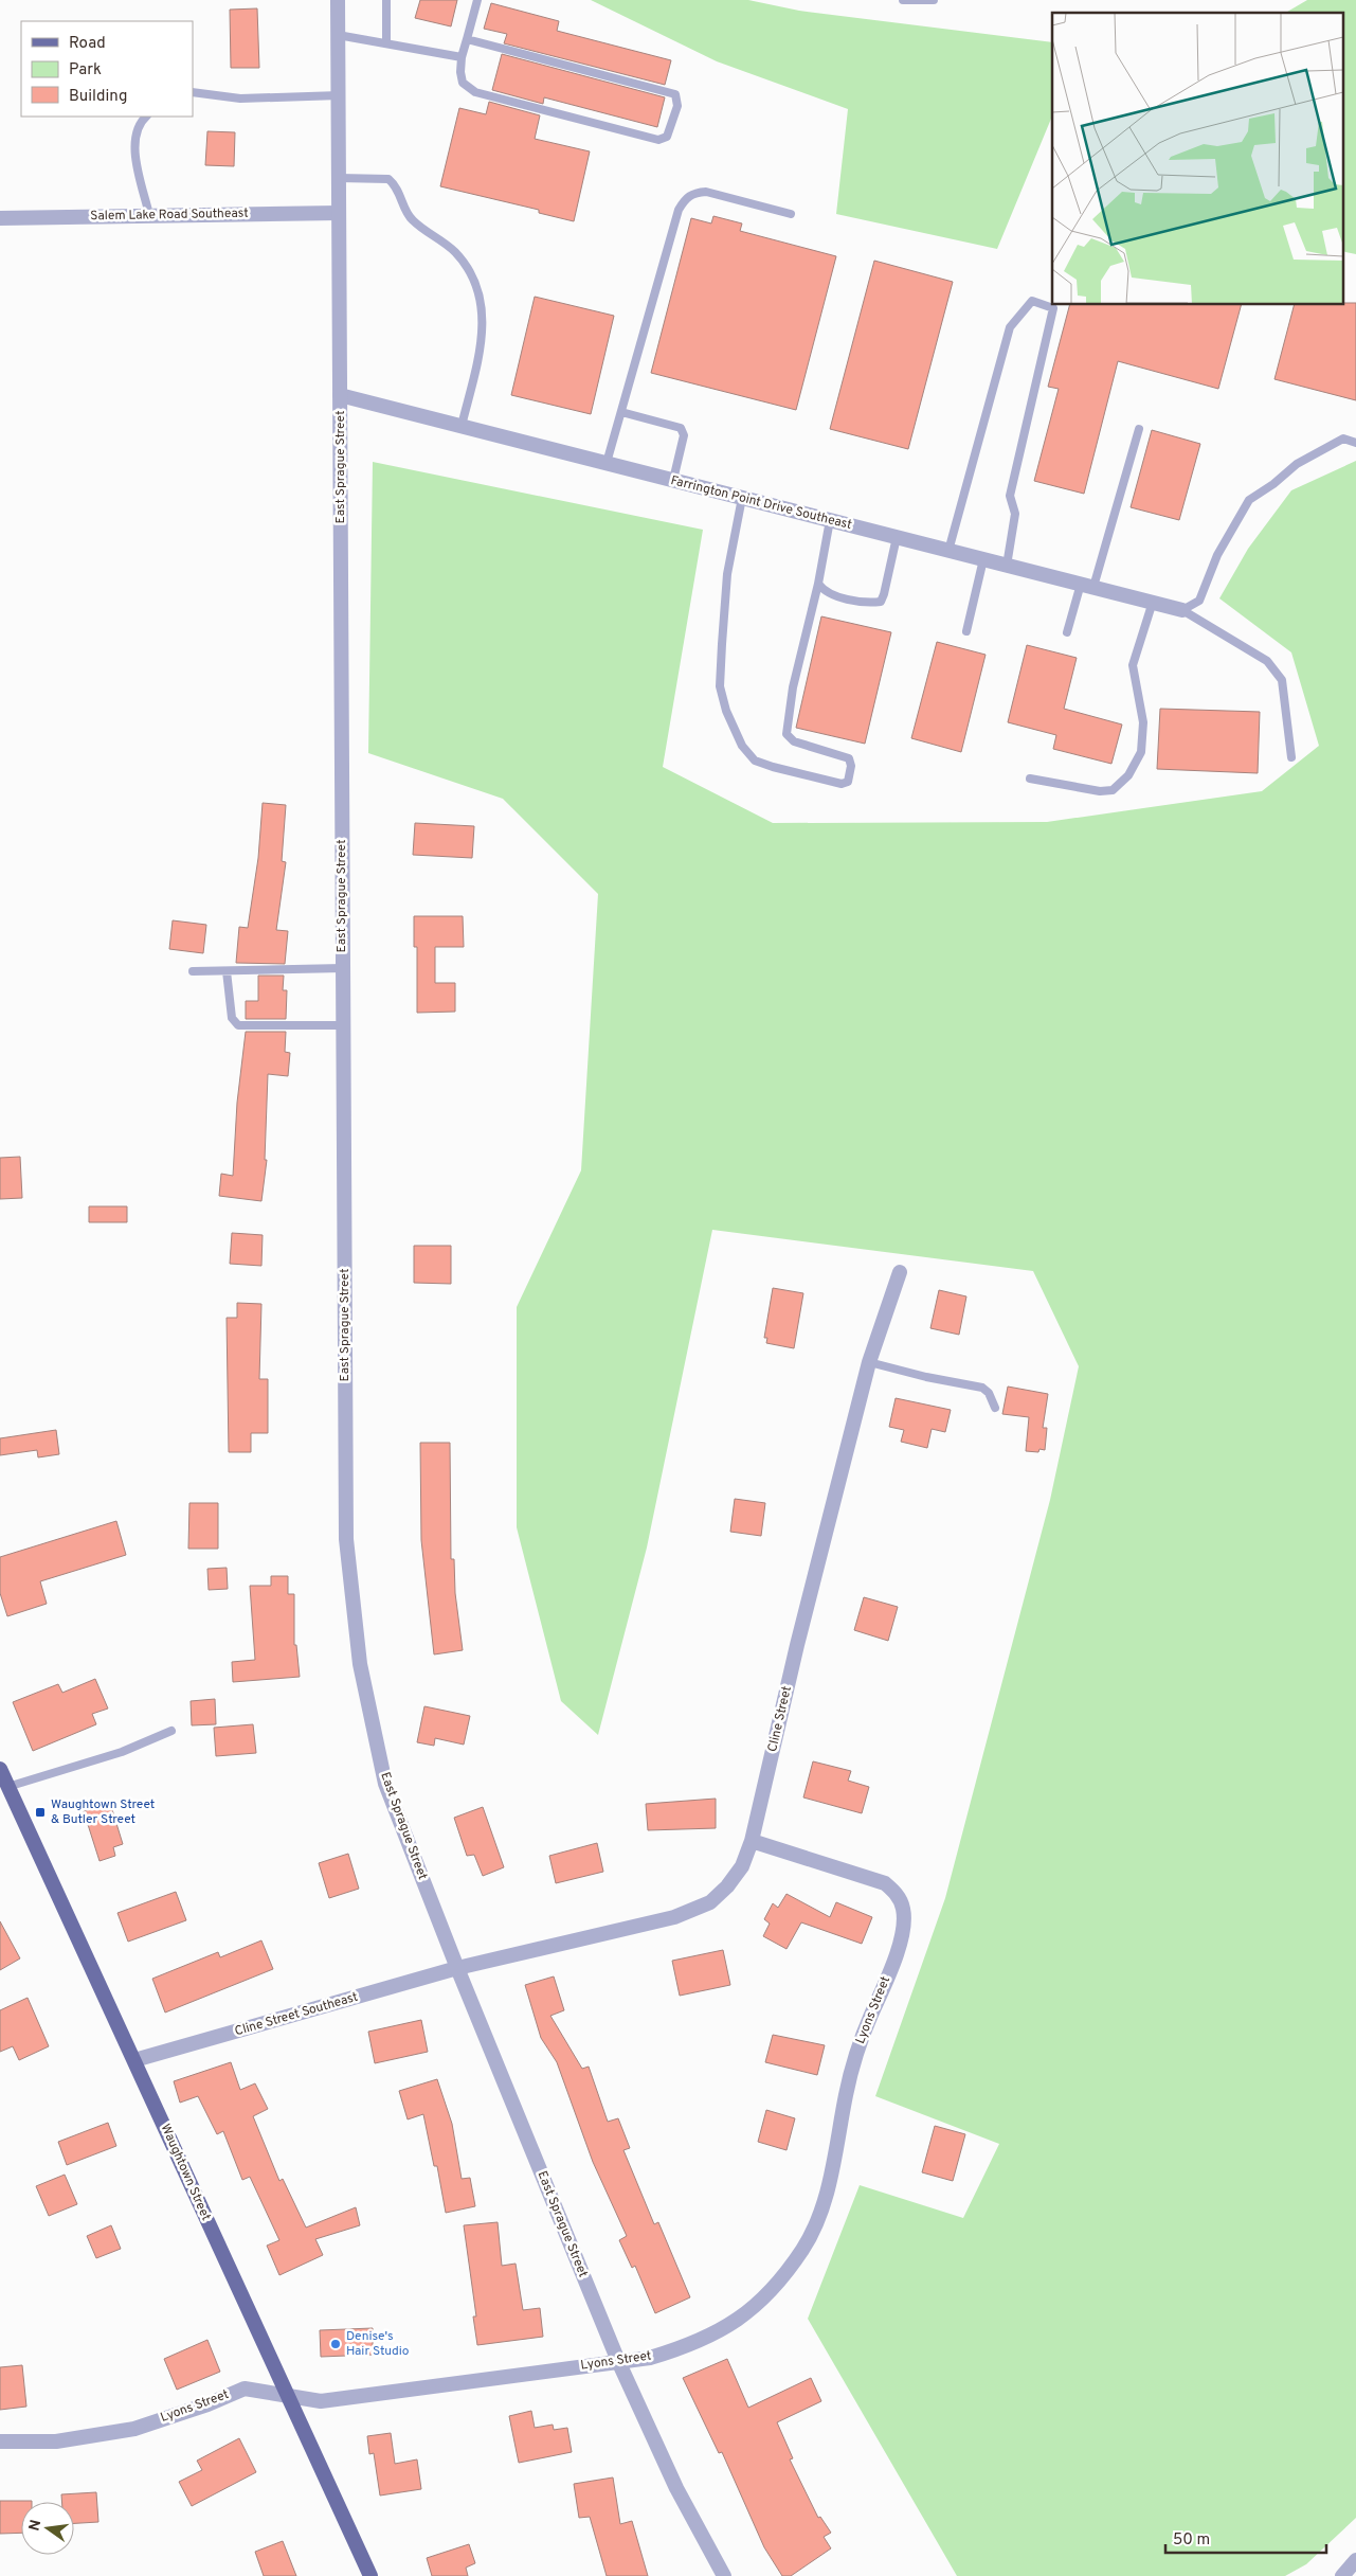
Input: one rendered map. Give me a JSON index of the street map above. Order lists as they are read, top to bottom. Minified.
{"streets":{"main road":["Waughtown Street"],"street":["Salem Lake Road Southeast","East Sprague Street","Farrington Point Drive Southeast","Cline Street","Lyons Street","Cline Street Southeast"]},"crossings":[["Salem Lake Road Southeast","East Sprague Street"],["East Sprague Street","Farrington Point Drive Southeast"],["East Sprague Street","Cline Street"],["East Sprague Street","Lyons Street"],["East Sprague Street","Cline Street Southeast"],["Cline Street","Lyons Street"],["Cline Street","Cline Street Southeast"],["Lyons Street","Waughtown Street"],["Cline Street Southeast","Waughtown Street"]],"places":{"transit":["Waughtown Street & Butler Street"],"other":["Denise's Hair Studio"]},"legend":["Road","Park","Building"],"scale_bar":"50 m","north":"left"}
